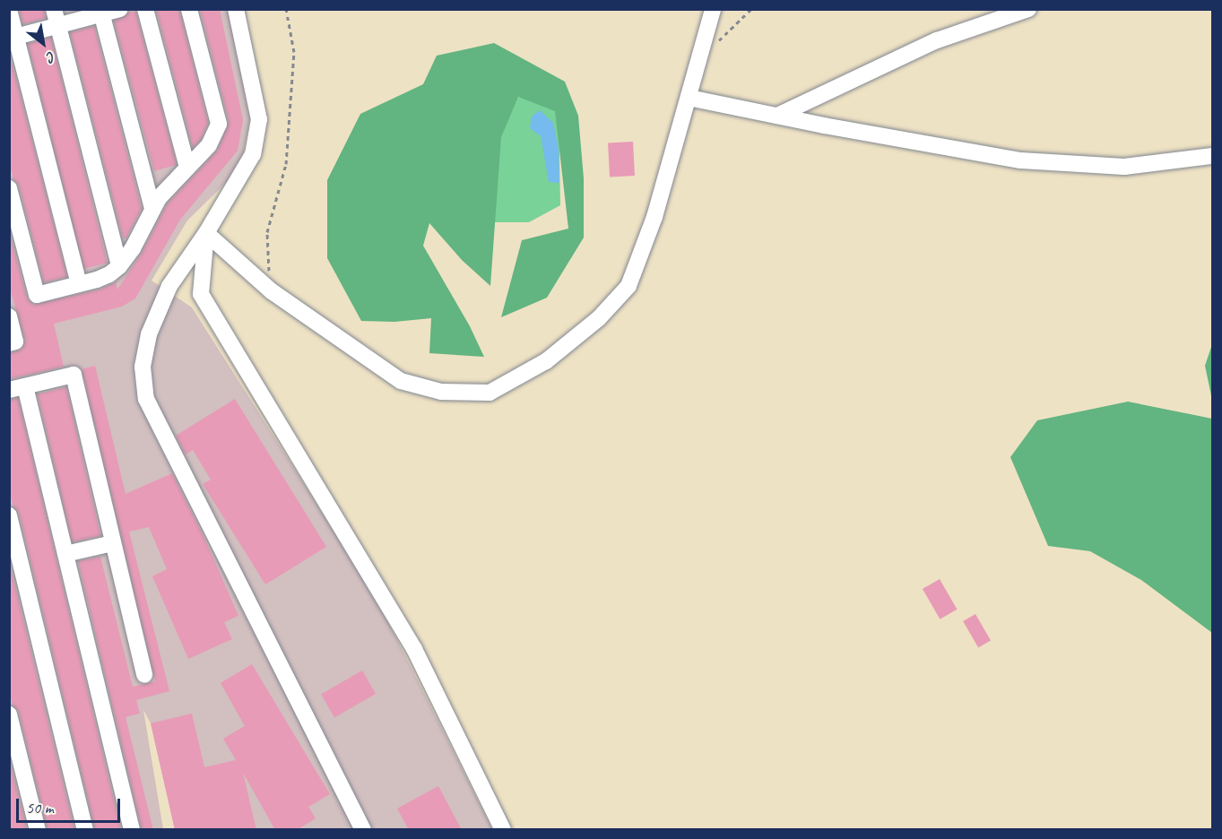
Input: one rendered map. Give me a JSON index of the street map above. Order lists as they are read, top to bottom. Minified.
{"scale_bar":"50 m","north":"bottom right"}
